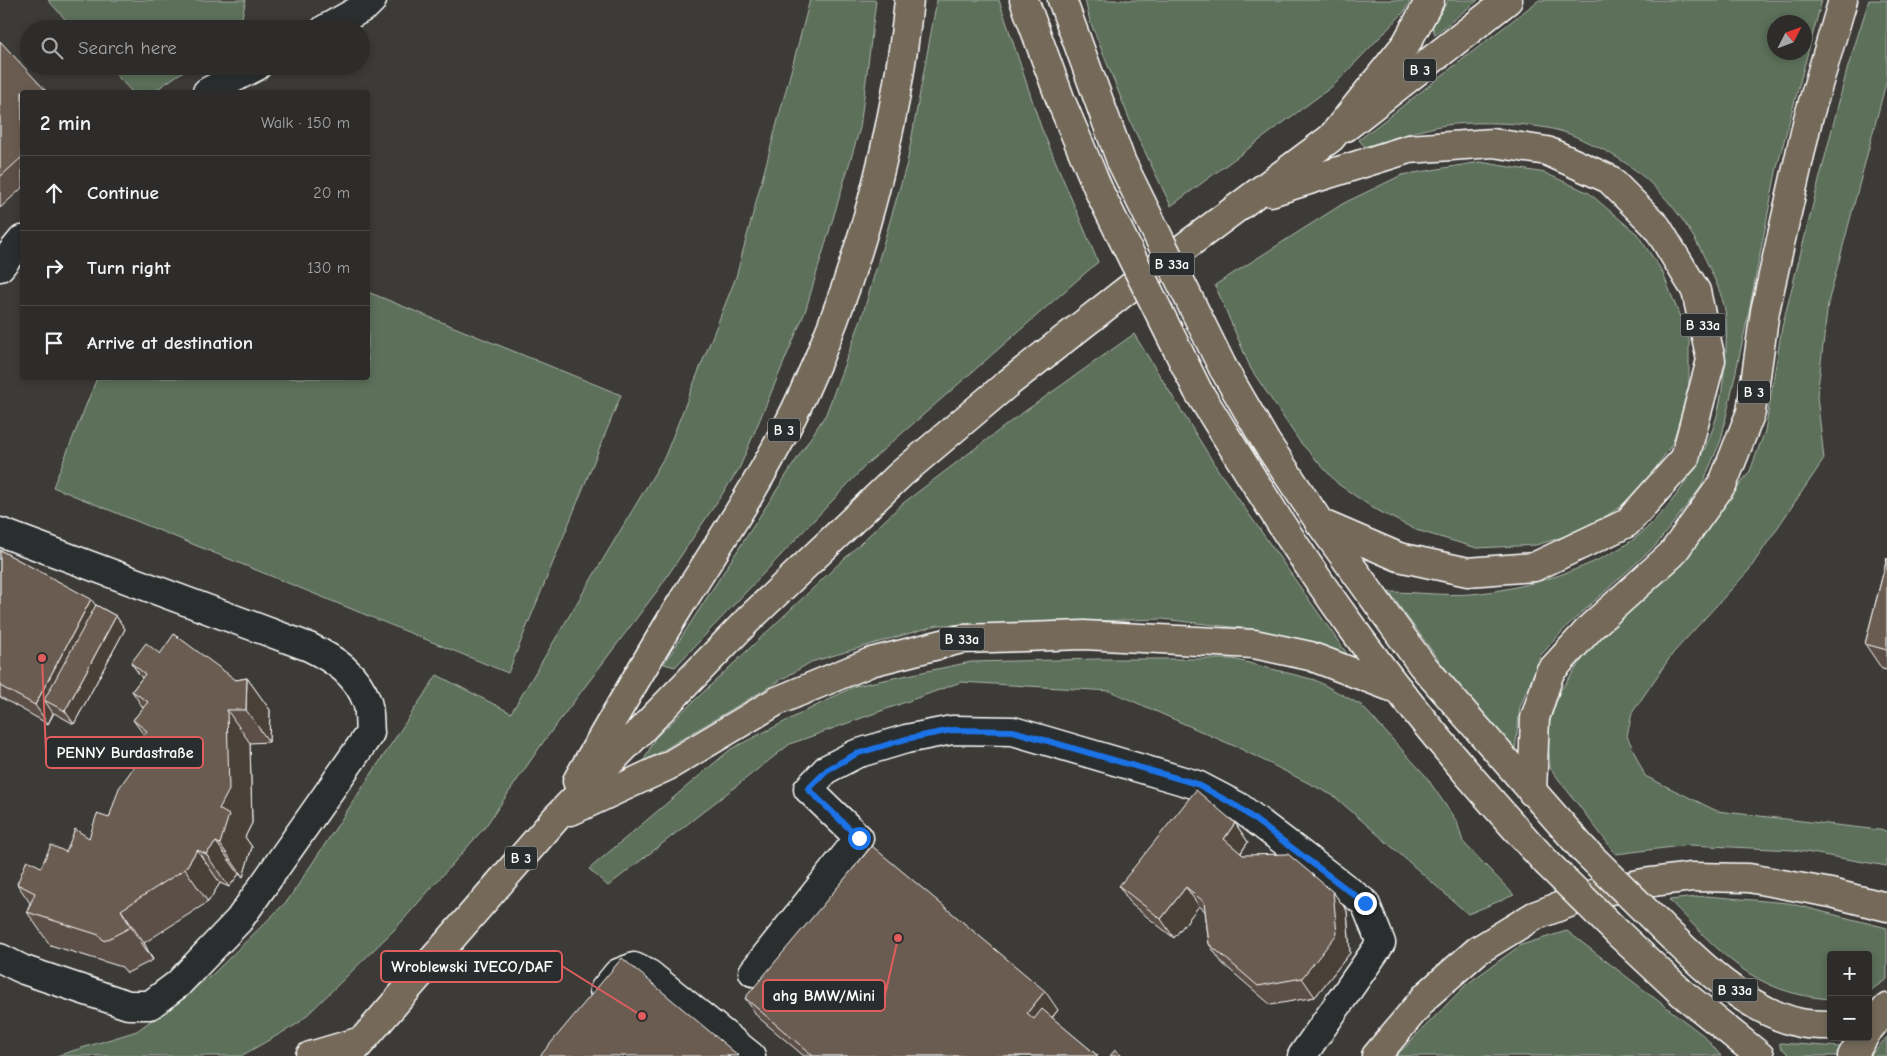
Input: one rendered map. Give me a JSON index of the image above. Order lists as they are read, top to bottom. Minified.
{"streets":{"main road":["B 3","B 33a"]},"crossings":[["B 3","B 33a"]],"places":["PENNY Burdastraße","ahg BMW/Mini","Wroblewski IVECO/DAF"],"north":"top right","page":{"search":"Search here","heading":["2 min","Walk · 150 m"],"list":[["Continue","20 m"],["Turn right","130 m"],"Arrive at destination"],"map_buttons":["+","−"]}}
